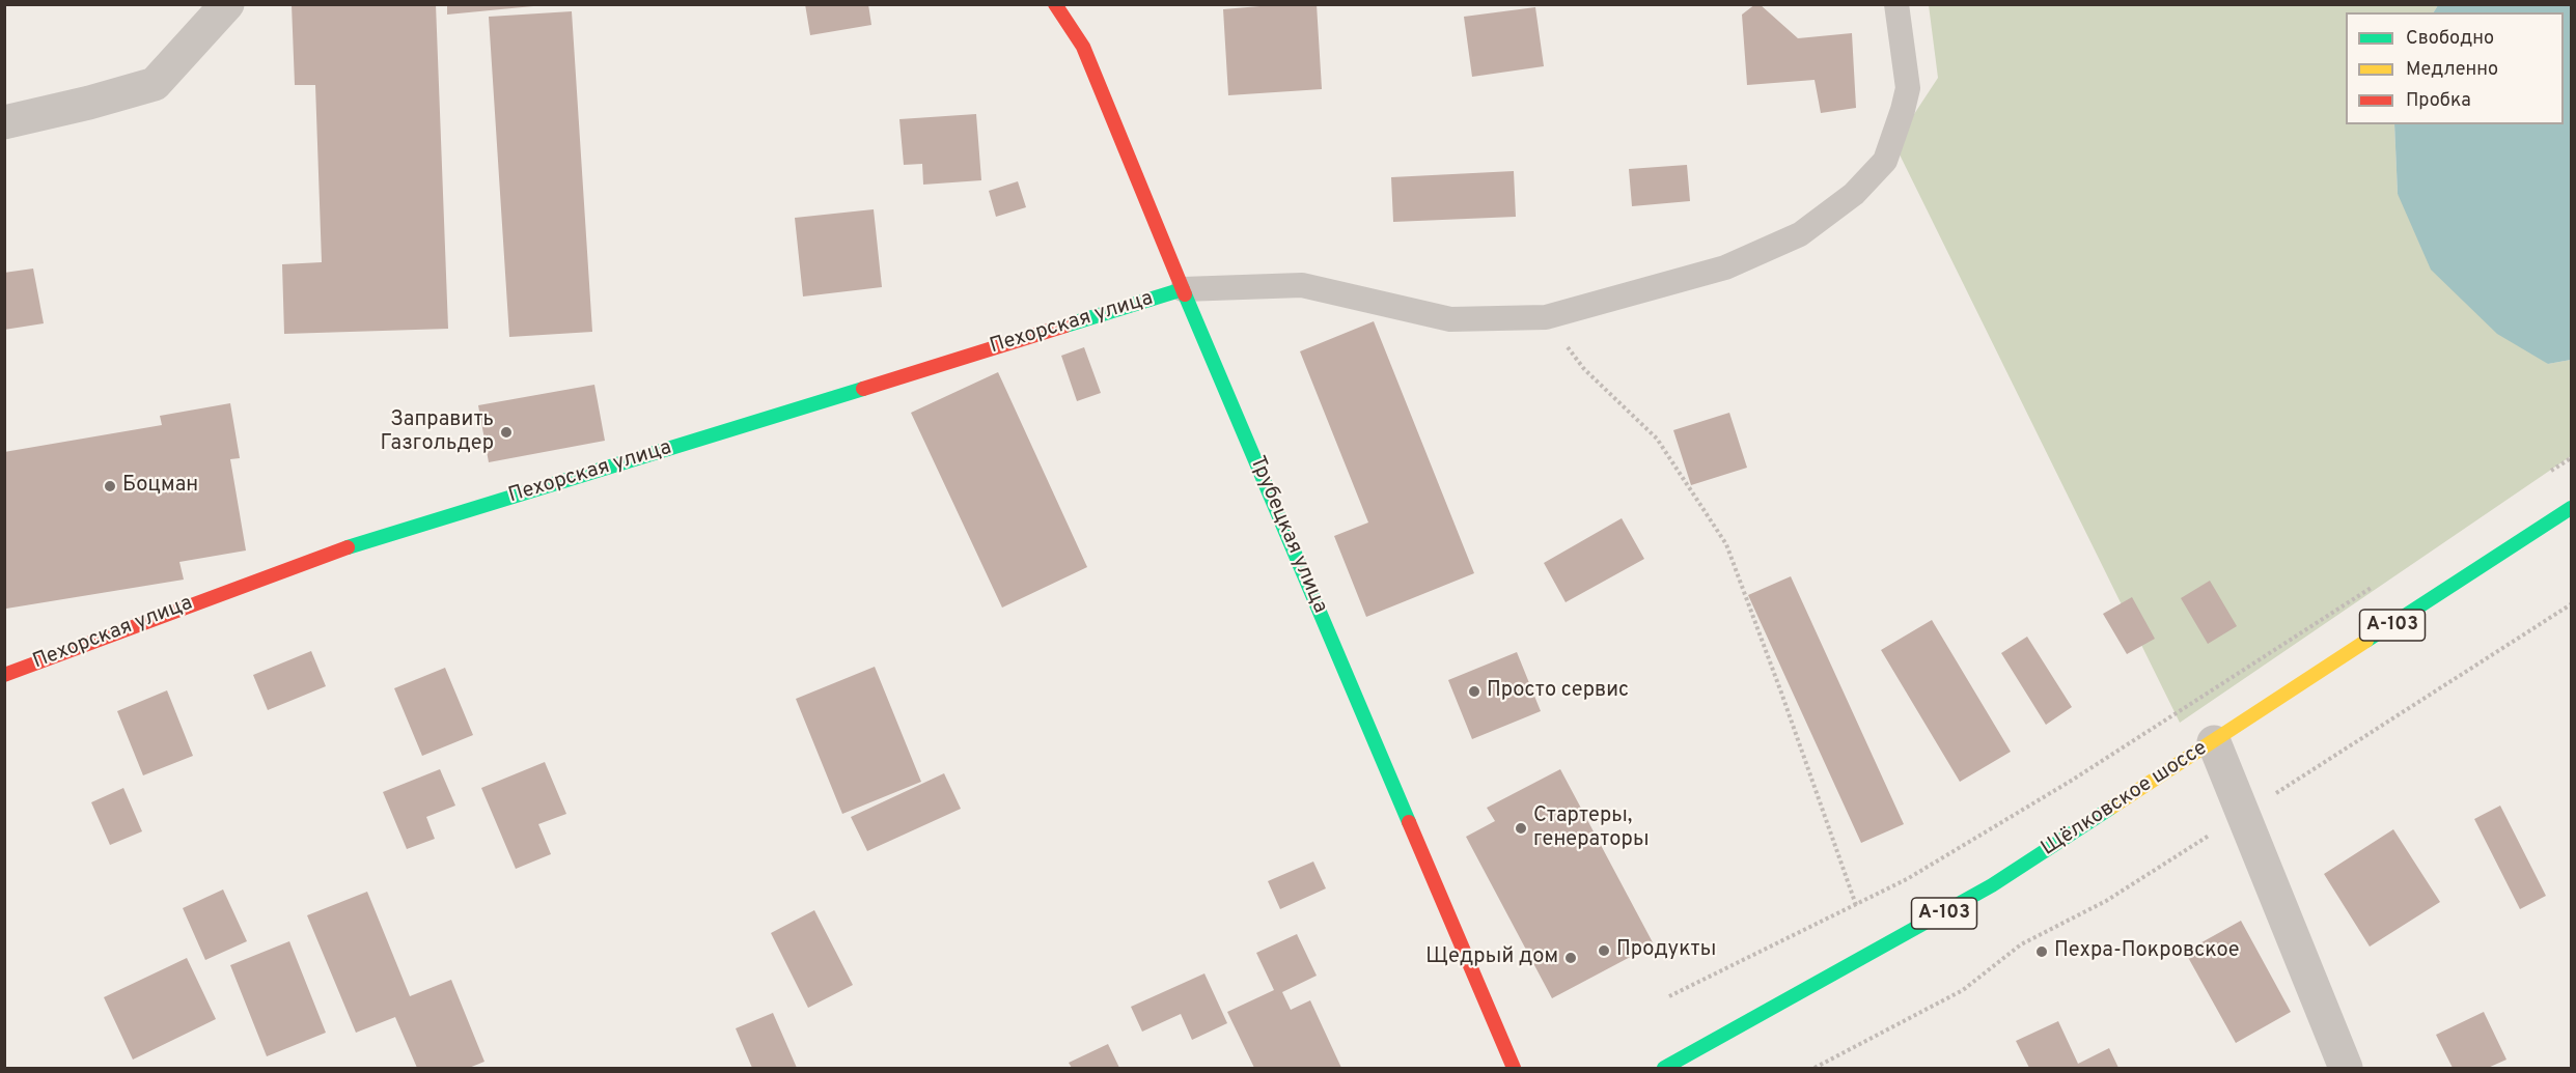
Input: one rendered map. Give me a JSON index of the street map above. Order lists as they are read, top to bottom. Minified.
{"streets":{"main road":["Пехорская улица","Трубецкая улица","А-103","Щёлковское шоссе"]},"crossings":[["Пехорская улица","Трубецкая улица"]],"places":["Заправить Газгольдер","Боцман","Просто сервис","Стартеры, генераторы","Продукты","Пехра-Покровское","Щедрый дом"],"legend":["Свободно","Медленно","Пробка"]}
